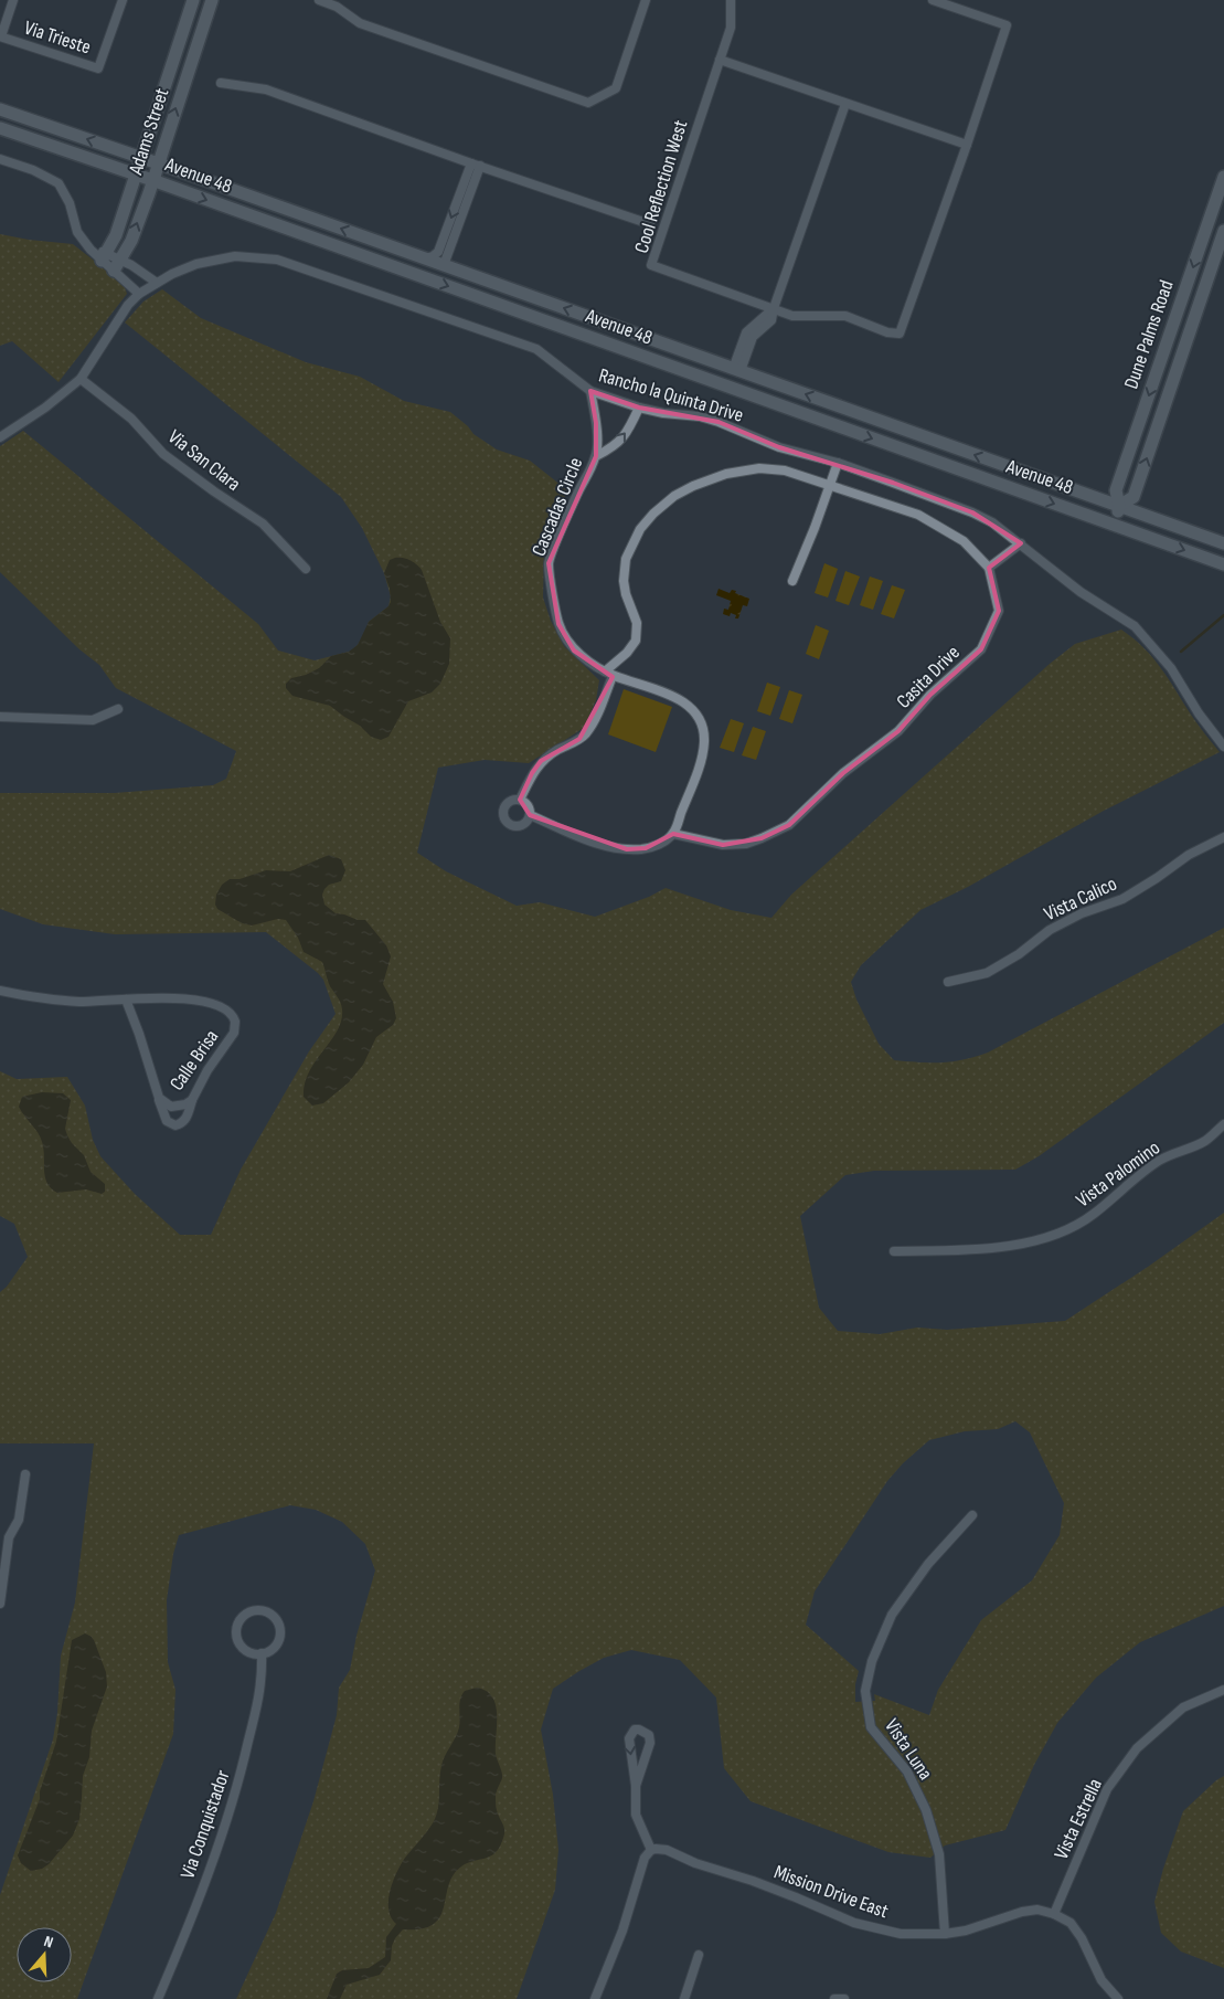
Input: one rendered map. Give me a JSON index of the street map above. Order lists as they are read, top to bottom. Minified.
{"streets":{"main road":["Adams Street","Avenue 48","Dune Palms Road"],"street":["Via Trieste","Cool Reflection West","Rancho la Quinta Drive","Via San Clara","Cascadas Circle","Casita Drive","Vista Calico","Calle Brisa","Vista Palomino","Vista Luna","Vista Estrella","Via Conquistador","Mission Drive East"]},"crossings":[["Adams Street","Avenue 48"],["Avenue 48","Dune Palms Road"],["Rancho la Quinta Drive","Via San Clara"],["Rancho la Quinta Drive","Cascadas Circle"],["Cascadas Circle","Casita Drive"],["Vista Luna","Mission Drive East"],["Vista Estrella","Mission Drive East"]],"north":"top"}
